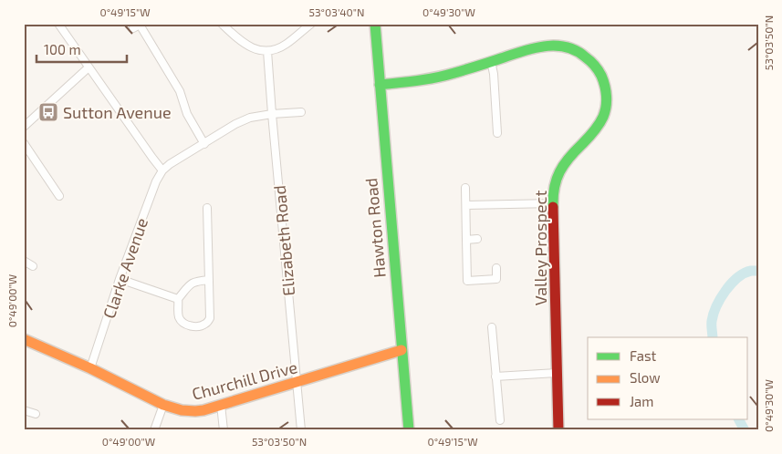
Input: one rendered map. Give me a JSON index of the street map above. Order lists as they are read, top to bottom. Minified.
{"streets":{"street":["Hawton Road","Elizabeth Road","Valley Prospect","Clarke Avenue","Churchill Drive"]},"crossings":[["Hawton Road","Valley Prospect"],["Hawton Road","Churchill Drive"],["Elizabeth Road","Churchill Drive"],["Clarke Avenue","Churchill Drive"]],"places":{"bus stop":["Sutton Avenue"]},"legend":["Fast","Slow","Jam"],"scale_bar":"100 m","coordinates":["0°49'15\"W","53°03'40\"N","0°49'30\"W","53°03'50\"N","0°49'00\"W"]}
